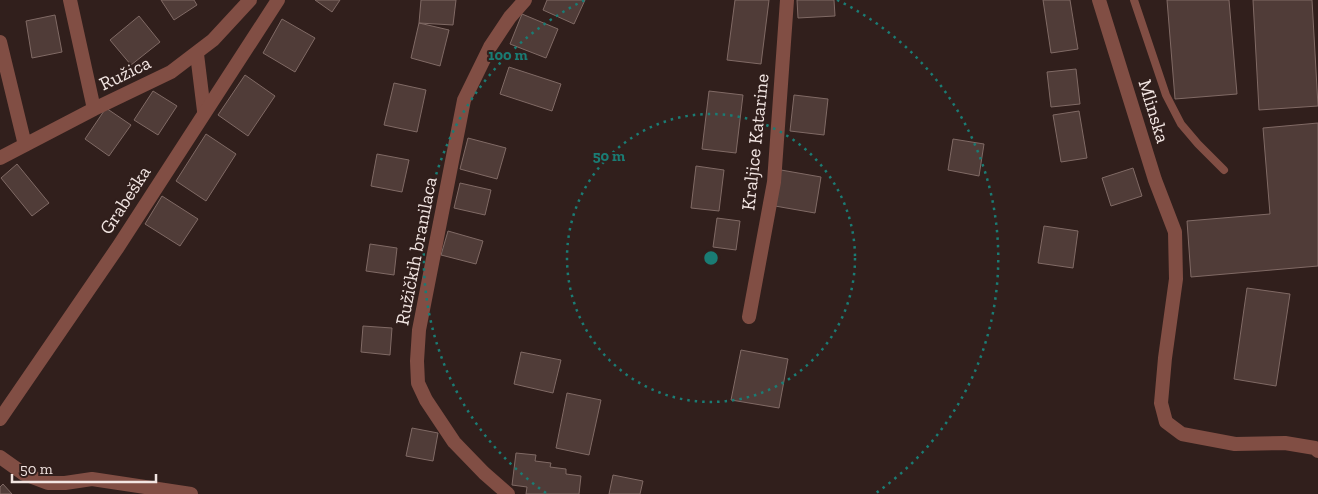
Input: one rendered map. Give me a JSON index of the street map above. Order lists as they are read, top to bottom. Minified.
{"streets":{"street":["Ružica","Mlinska","Kraljice Katarine","Grabeška","Ružičkih branilaca"]},"scale_bar":"50 m","rings":["100 m","50 m"]}
